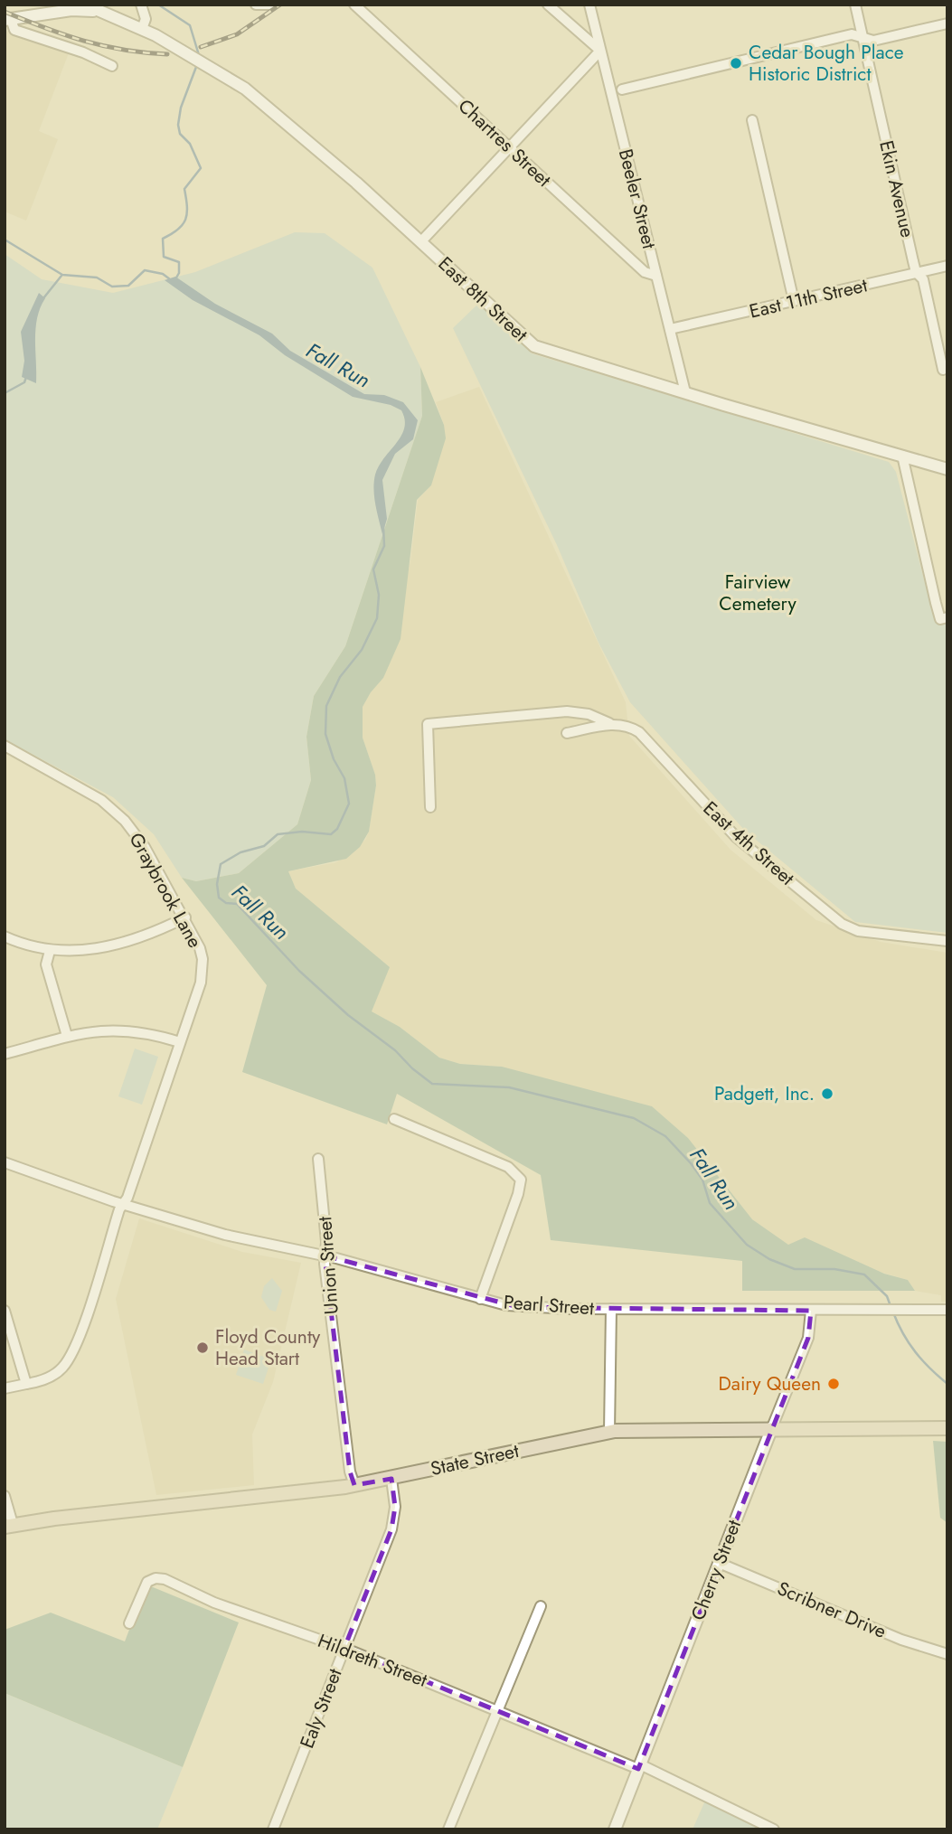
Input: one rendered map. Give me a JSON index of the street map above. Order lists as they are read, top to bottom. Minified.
{"streets":{"main road":["State Street"],"street":["Chartres Street","Ekin Avenue","Beeler Street","East 11th Street","East 8th Street","East 4th Street","Graybrook Lane","Union Street","Pearl Street","Cherry Street","Scribner Drive","Hildreth Street","Ealy Street"]},"crossings":[["Chartres Street","Beeler Street"],["Ekin Avenue","East 11th Street"],["Beeler Street","East 11th Street"],["Beeler Street","East 8th Street"],["Graybrook Lane","Pearl Street"],["Union Street","Pearl Street"],["Union Street","State Street"],["Pearl Street","Cherry Street"],["State Street","Cherry Street"],["State Street","Ealy Street"],["Cherry Street","Scribner Drive"],["Cherry Street","Hildreth Street"],["Hildreth Street","Ealy Street"]],"water":["Fall Run"],"parks":["Fairview Cemetery"],"places":["Cedar Bough Place Historic District","Padgett, Inc.","Floyd County Head Start","Dairy Queen"]}
